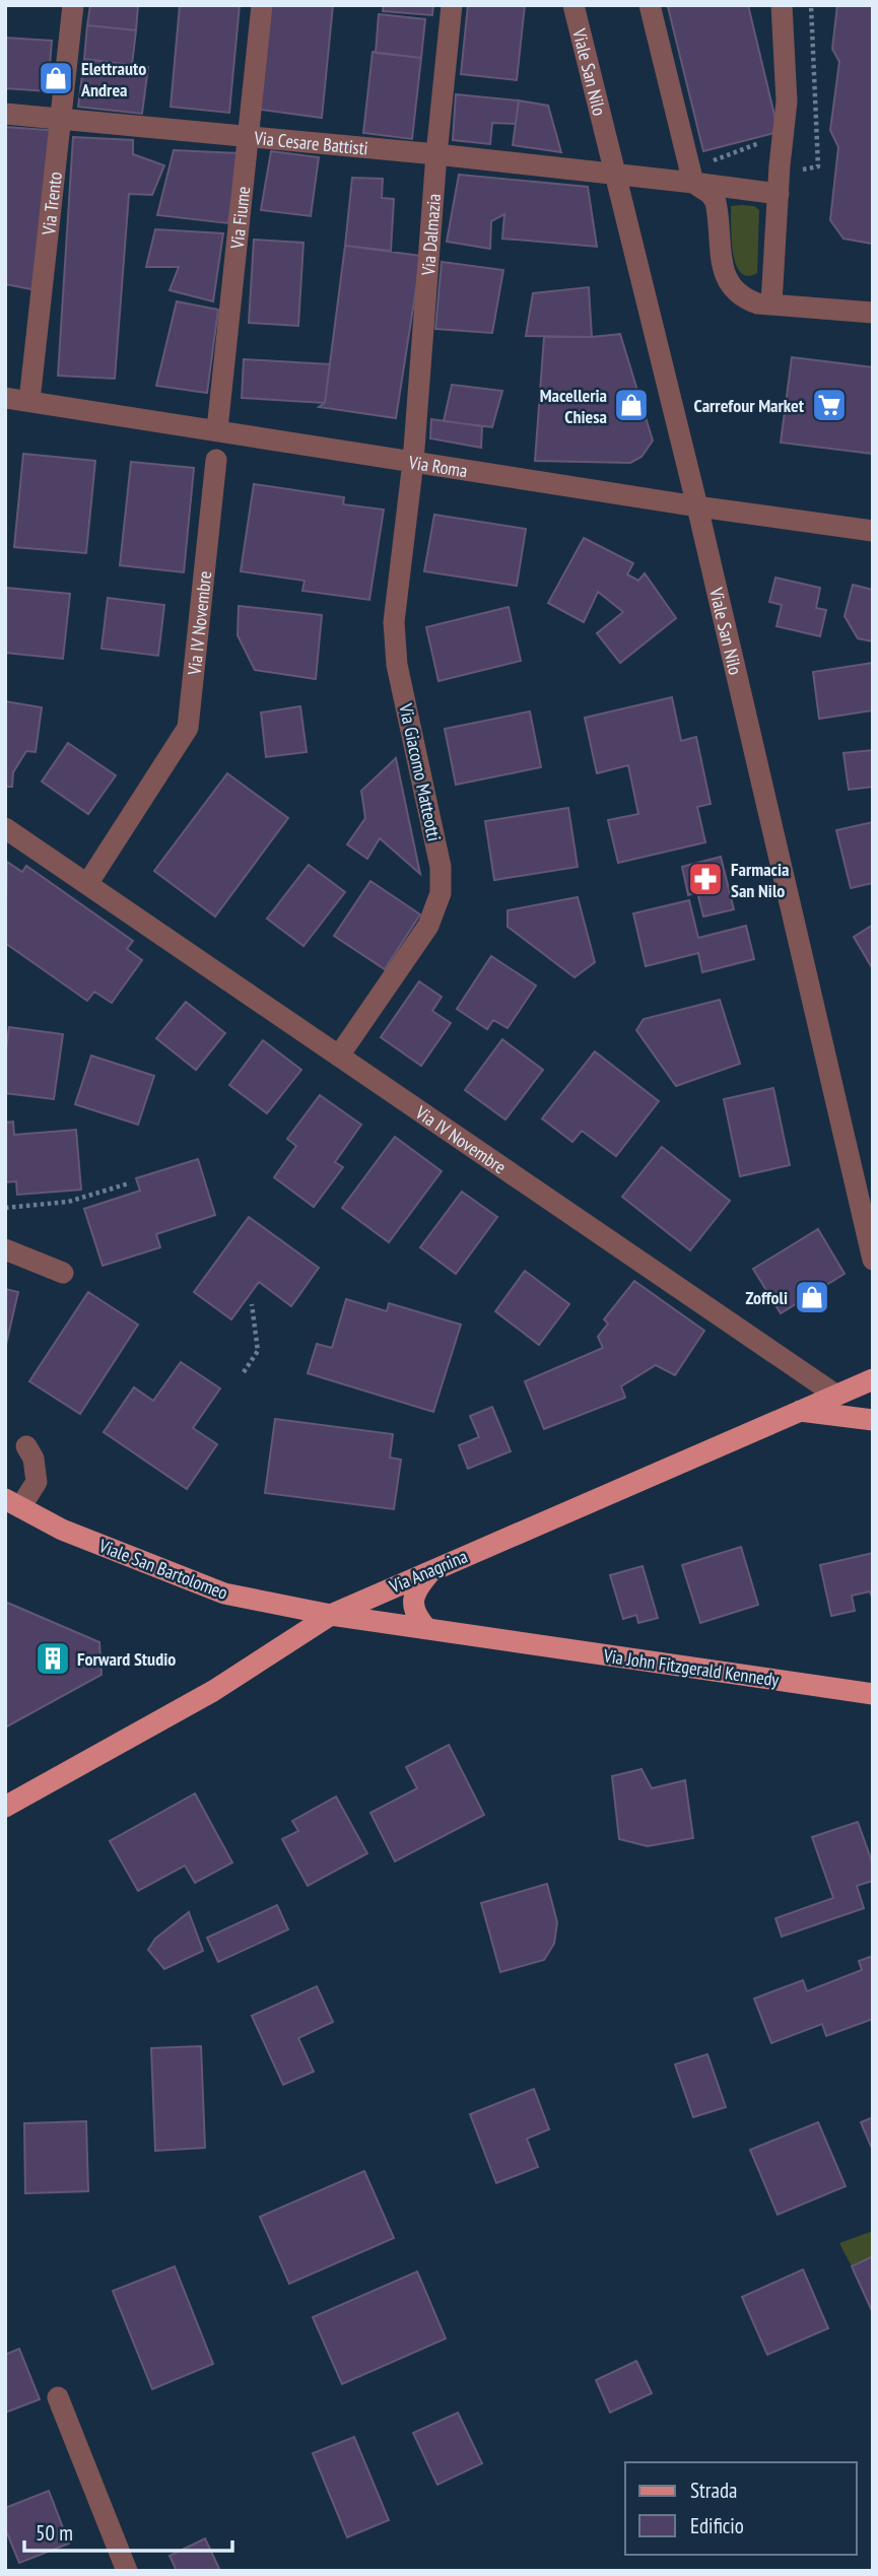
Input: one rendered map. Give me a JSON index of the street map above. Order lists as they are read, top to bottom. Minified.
{"streets":{"main road":["Viale San Bartolomeo","Via Anagnina","Via John Fitzgerald Kennedy"],"street":["Viale San Nilo","Via Cesare Battisti","Via Trento","Via Fiume","Via Dalmazia","Via Roma","Via IV Novembre","Via Giacomo Matteotti"]},"crossings":[["Viale San Nilo","Via Cesare Battisti"],["Viale San Nilo","Via Roma"],["Via Cesare Battisti","Via Trento"],["Via Cesare Battisti","Via Fiume"],["Via Cesare Battisti","Via Dalmazia"],["Via Trento","Via Roma"],["Via Fiume","Via Roma"],["Via Dalmazia","Via Roma"],["Via Dalmazia","Via Giacomo Matteotti"],["Via Roma","Via Giacomo Matteotti"],["Via IV Novembre","Via Giacomo Matteotti"],["Via IV Novembre","Via Anagnina"],["Viale San Bartolomeo","Via Anagnina"],["Viale San Bartolomeo","Via John Fitzgerald Kennedy"]],"places":{"shop":["Elettrauto Andrea","Macelleria Chiesa","Zoffoli"],"supermarket":["Carrefour Market"],"pharmacy":["Farmacia San Nilo"],"building":["Forward Studio"]},"legend":["Strada","Edificio"],"scale_bar":"50 m"}
